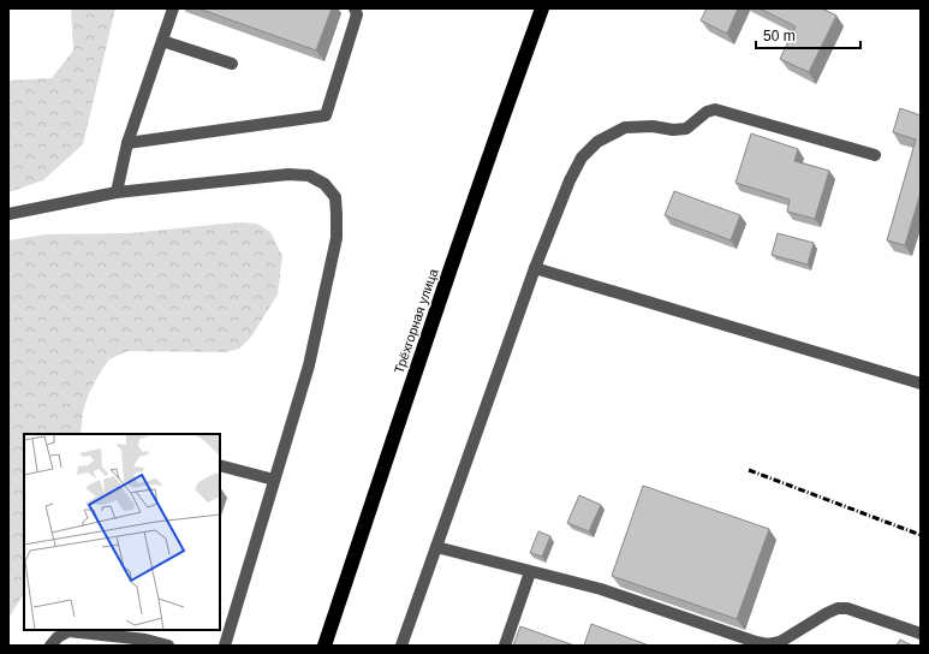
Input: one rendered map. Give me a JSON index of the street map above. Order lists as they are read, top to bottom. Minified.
{"streets":{"highway":["Трёхгорная улица"]},"scale_bar":"50 m"}
